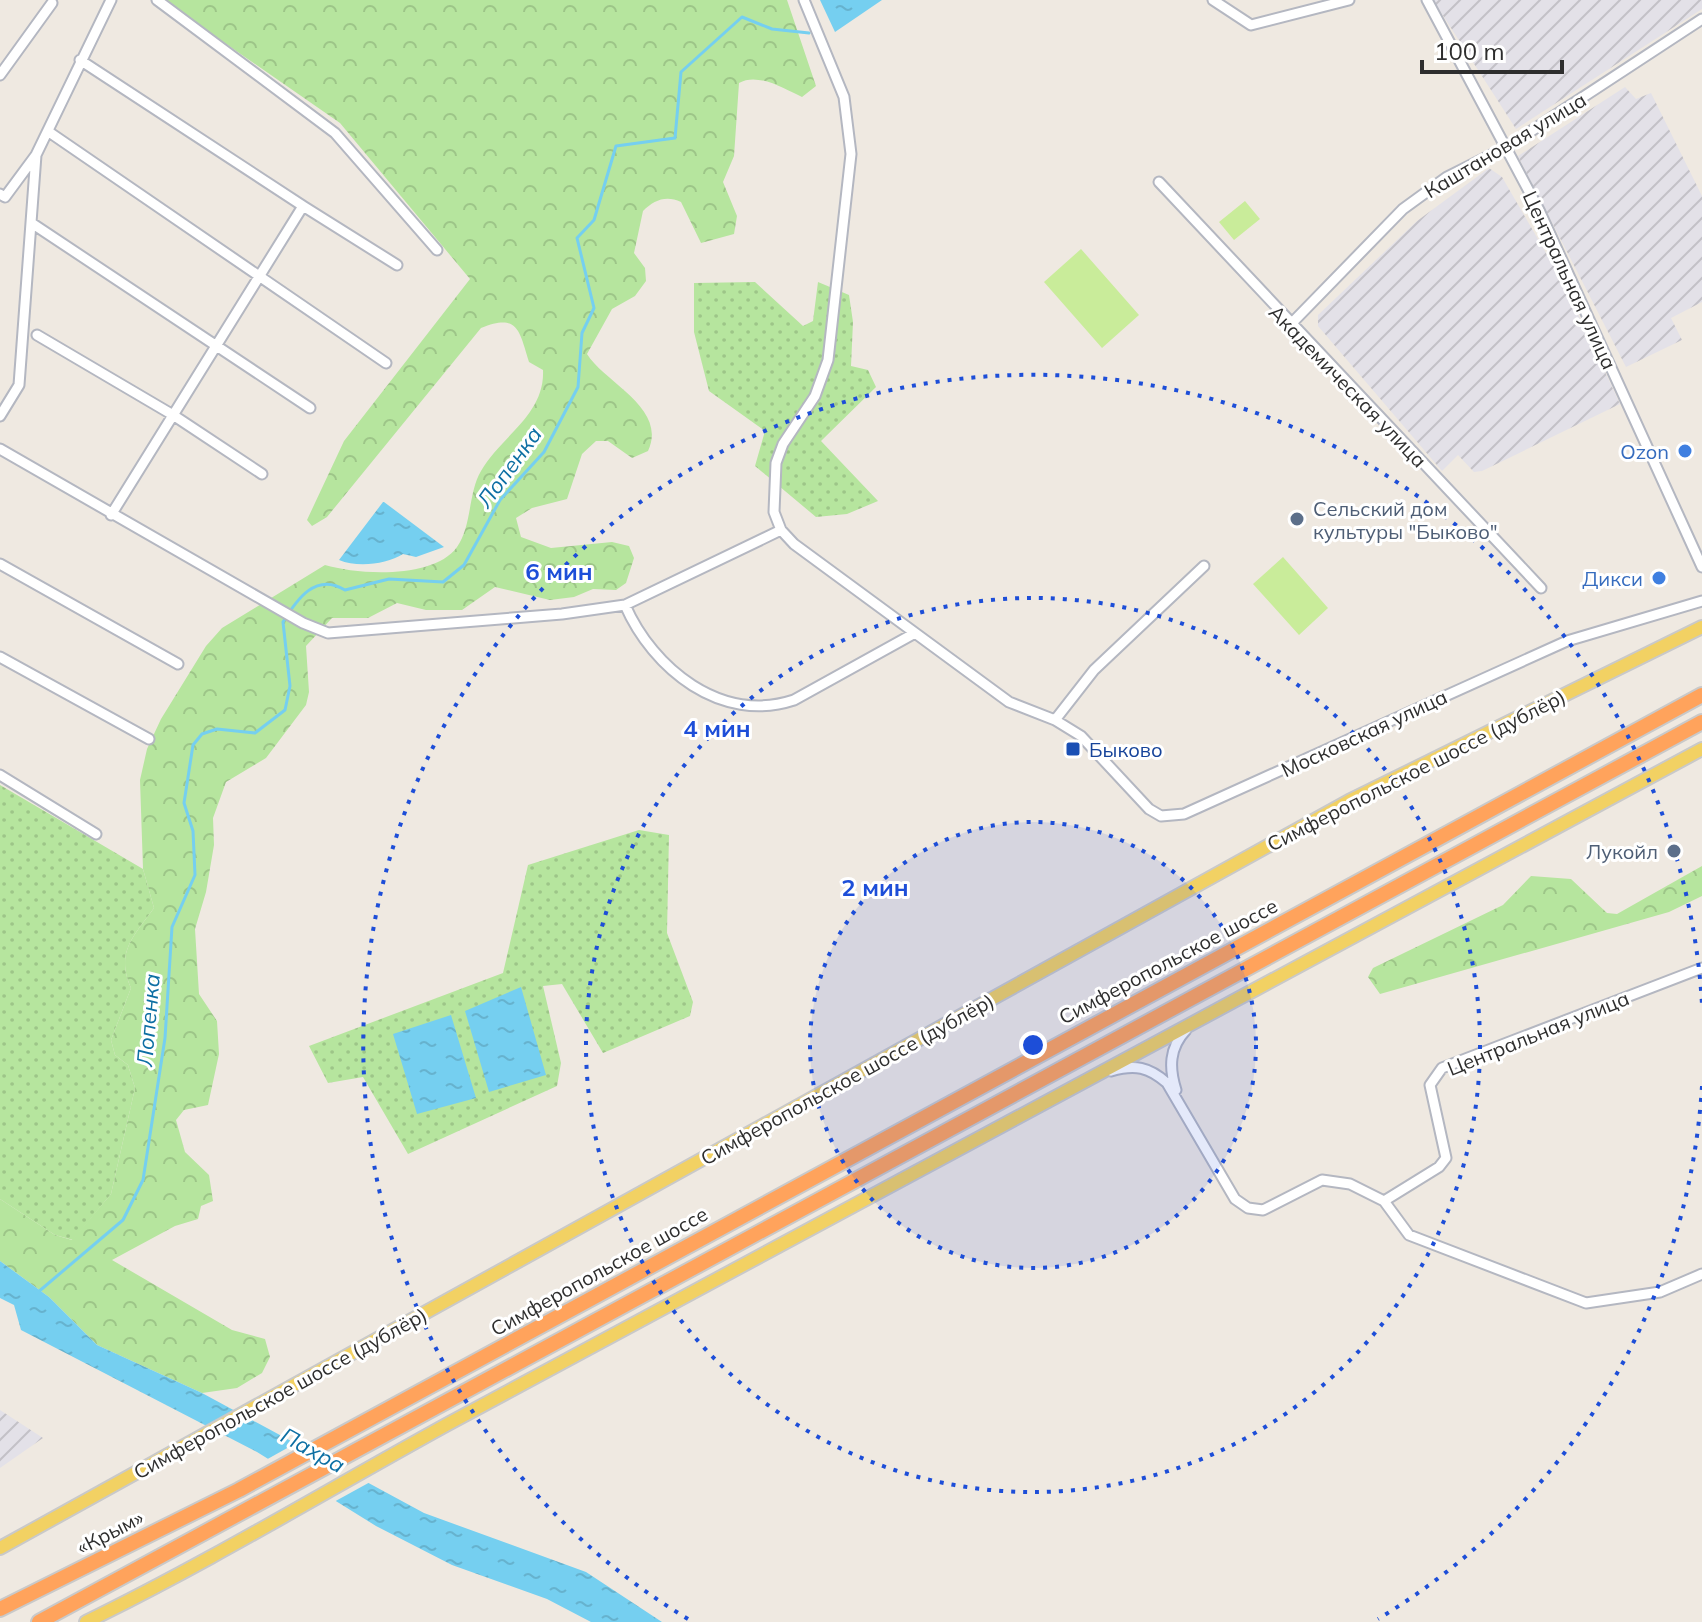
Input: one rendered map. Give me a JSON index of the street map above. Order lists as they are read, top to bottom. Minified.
{"streets":{"highway":["Симферопольское шоссе","«Крым»"],"main road":["Симферопольское шоссе (дублёр)"],"street":["Каштановая улица","Центральная улица","Академическая улица","Московская улица"]},"crossings":[["Каштановая улица","Центральная улица"],["Каштановая улица","Академическая улица"],["Симферопольское шоссе","«Крым»"]],"water":["Лопенка","Пахра"],"places":{"other":["Ozon","Сельский дом культуры \"Быково\"","Дикси","Лукойл"],"transit":["Быково"]},"scale_bar":"100 m","rings":["6 мин","4 мин","2 мин"]}
